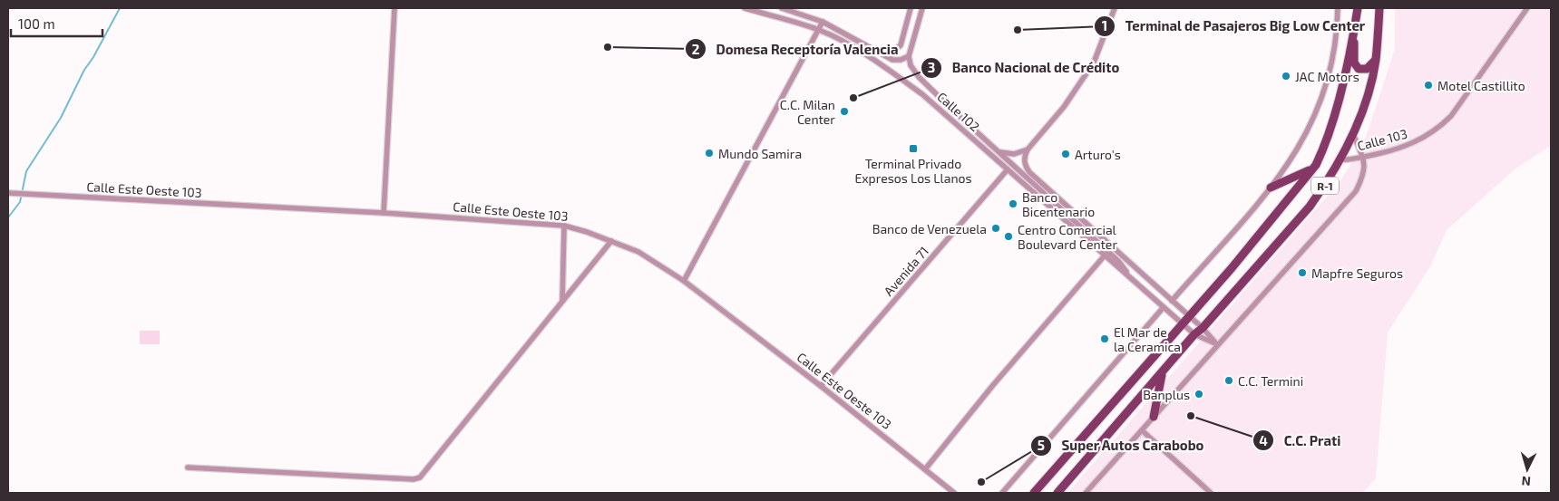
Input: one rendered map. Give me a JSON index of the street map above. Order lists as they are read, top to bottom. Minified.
{"streets":{"main road":["R-1"],"street":["Calle 102","Calle 103","Calle Este Oeste 103","Avenida 71"]},"crossings":[["Calle 102","R-1"],["Calle 102","Avenida 71"],["Calle 103","R-1"],["Calle Este Oeste 103","Avenida 71"]],"places":{"other":["Terminal de Pasajeros Big Low Center","Domesa Receptoría Valencia","JAC Motors","Motel Castillito","Banco Nacional de Crédito","C.C. Milan Center","Mundo Samira","Arturo's","Banco Bicentenario","Banco de Venezuela","Centro Comercial Boulevard Center","Mapfre Seguros","El Mar de la Ceramica","C.C. Termini","Banplus","C.C. Prati","Super Autos Carabobo"],"transit":["Terminal Privado Expresos Los Llanos"]},"scale_bar":"100 m","north":"bottom"}
